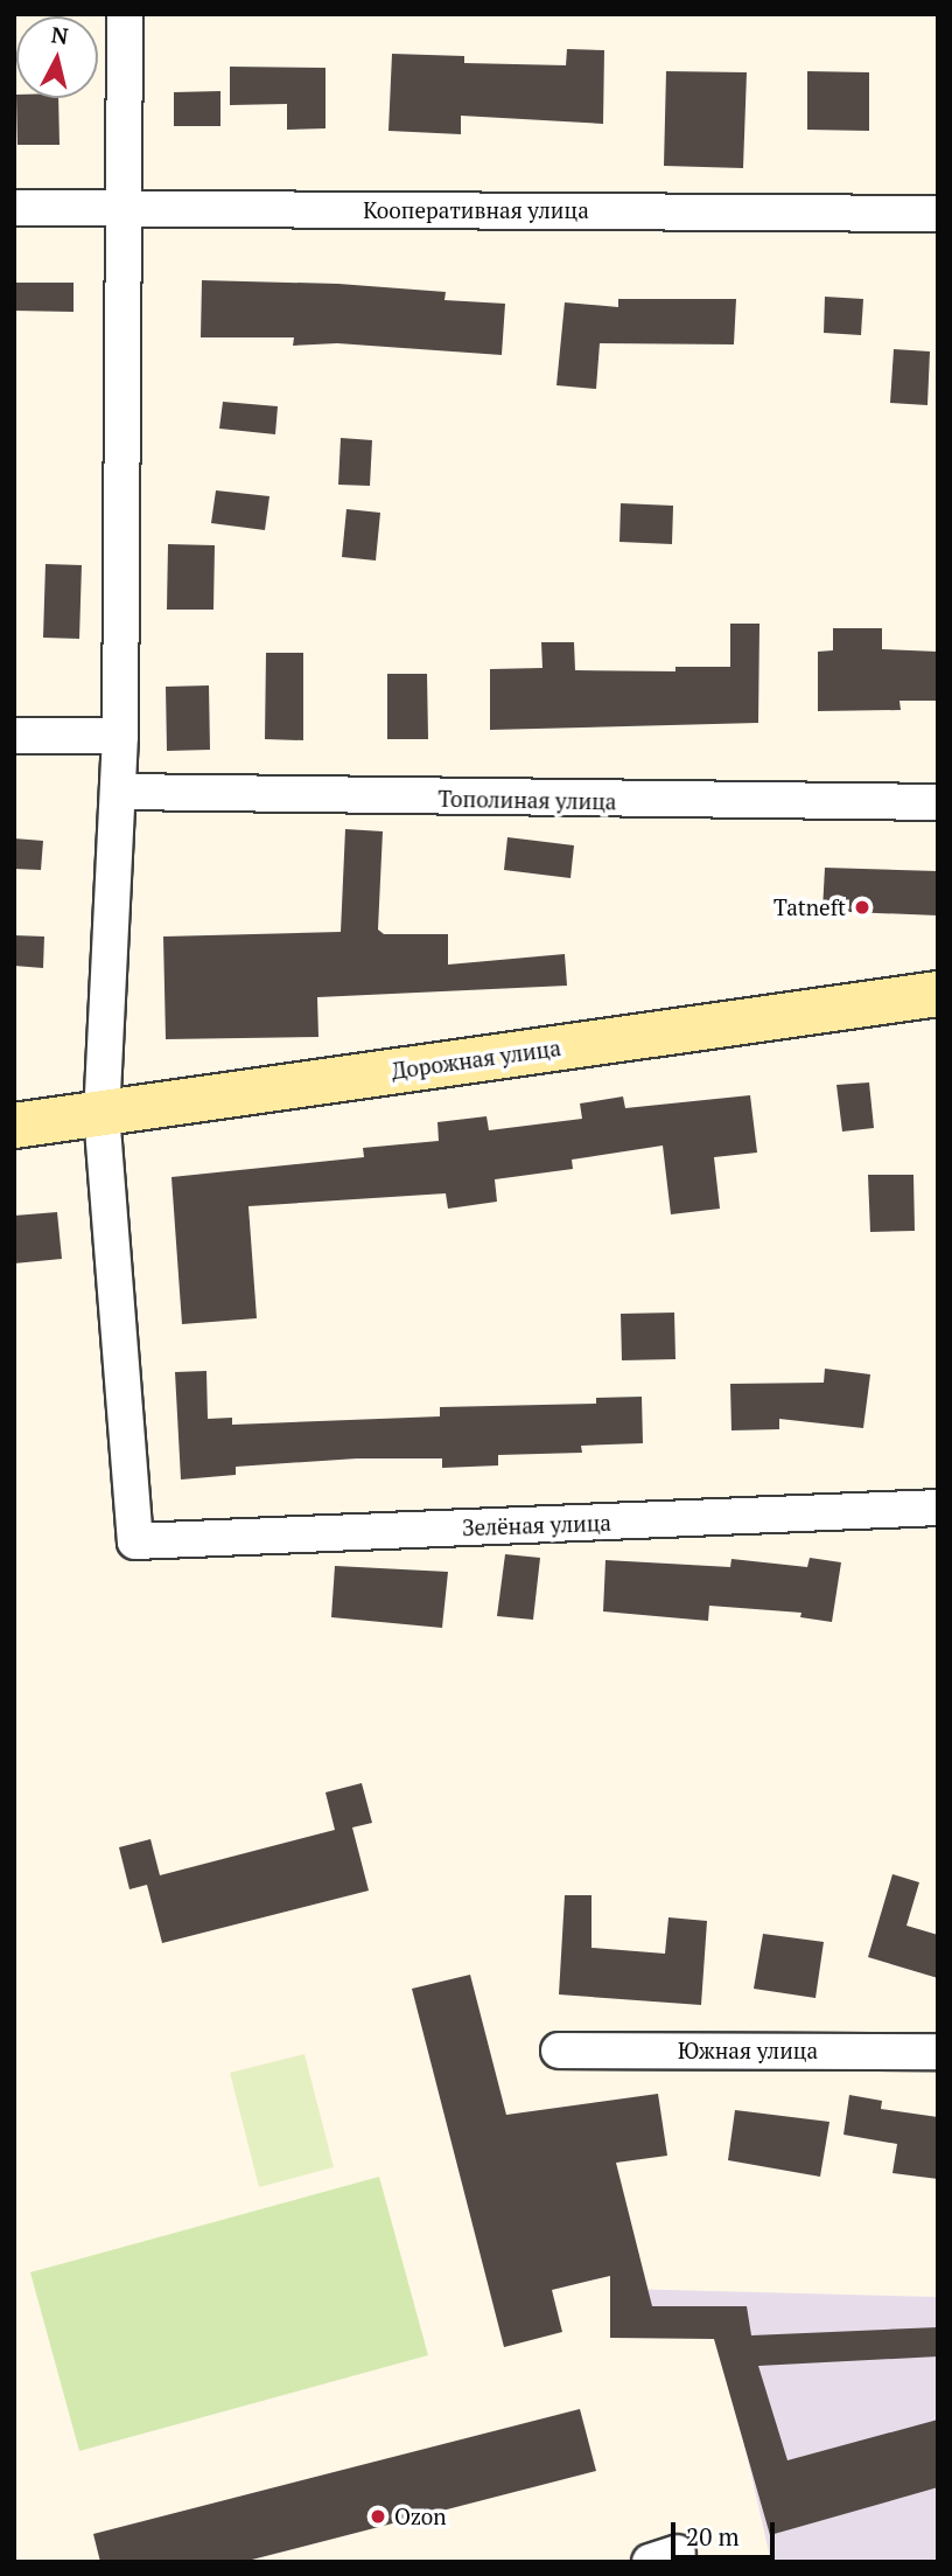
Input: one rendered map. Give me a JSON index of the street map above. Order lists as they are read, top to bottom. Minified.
{"streets":{"main road":["Дорожная улица"],"street":["Кооперативная улица","Тополиная улица","Зелёная улица","Южная улица"]},"crossings":[["Дорожная улица","Зелёная улица"]],"places":["Tatneft","Ozon"],"scale_bar":"20 m","north":"top"}
